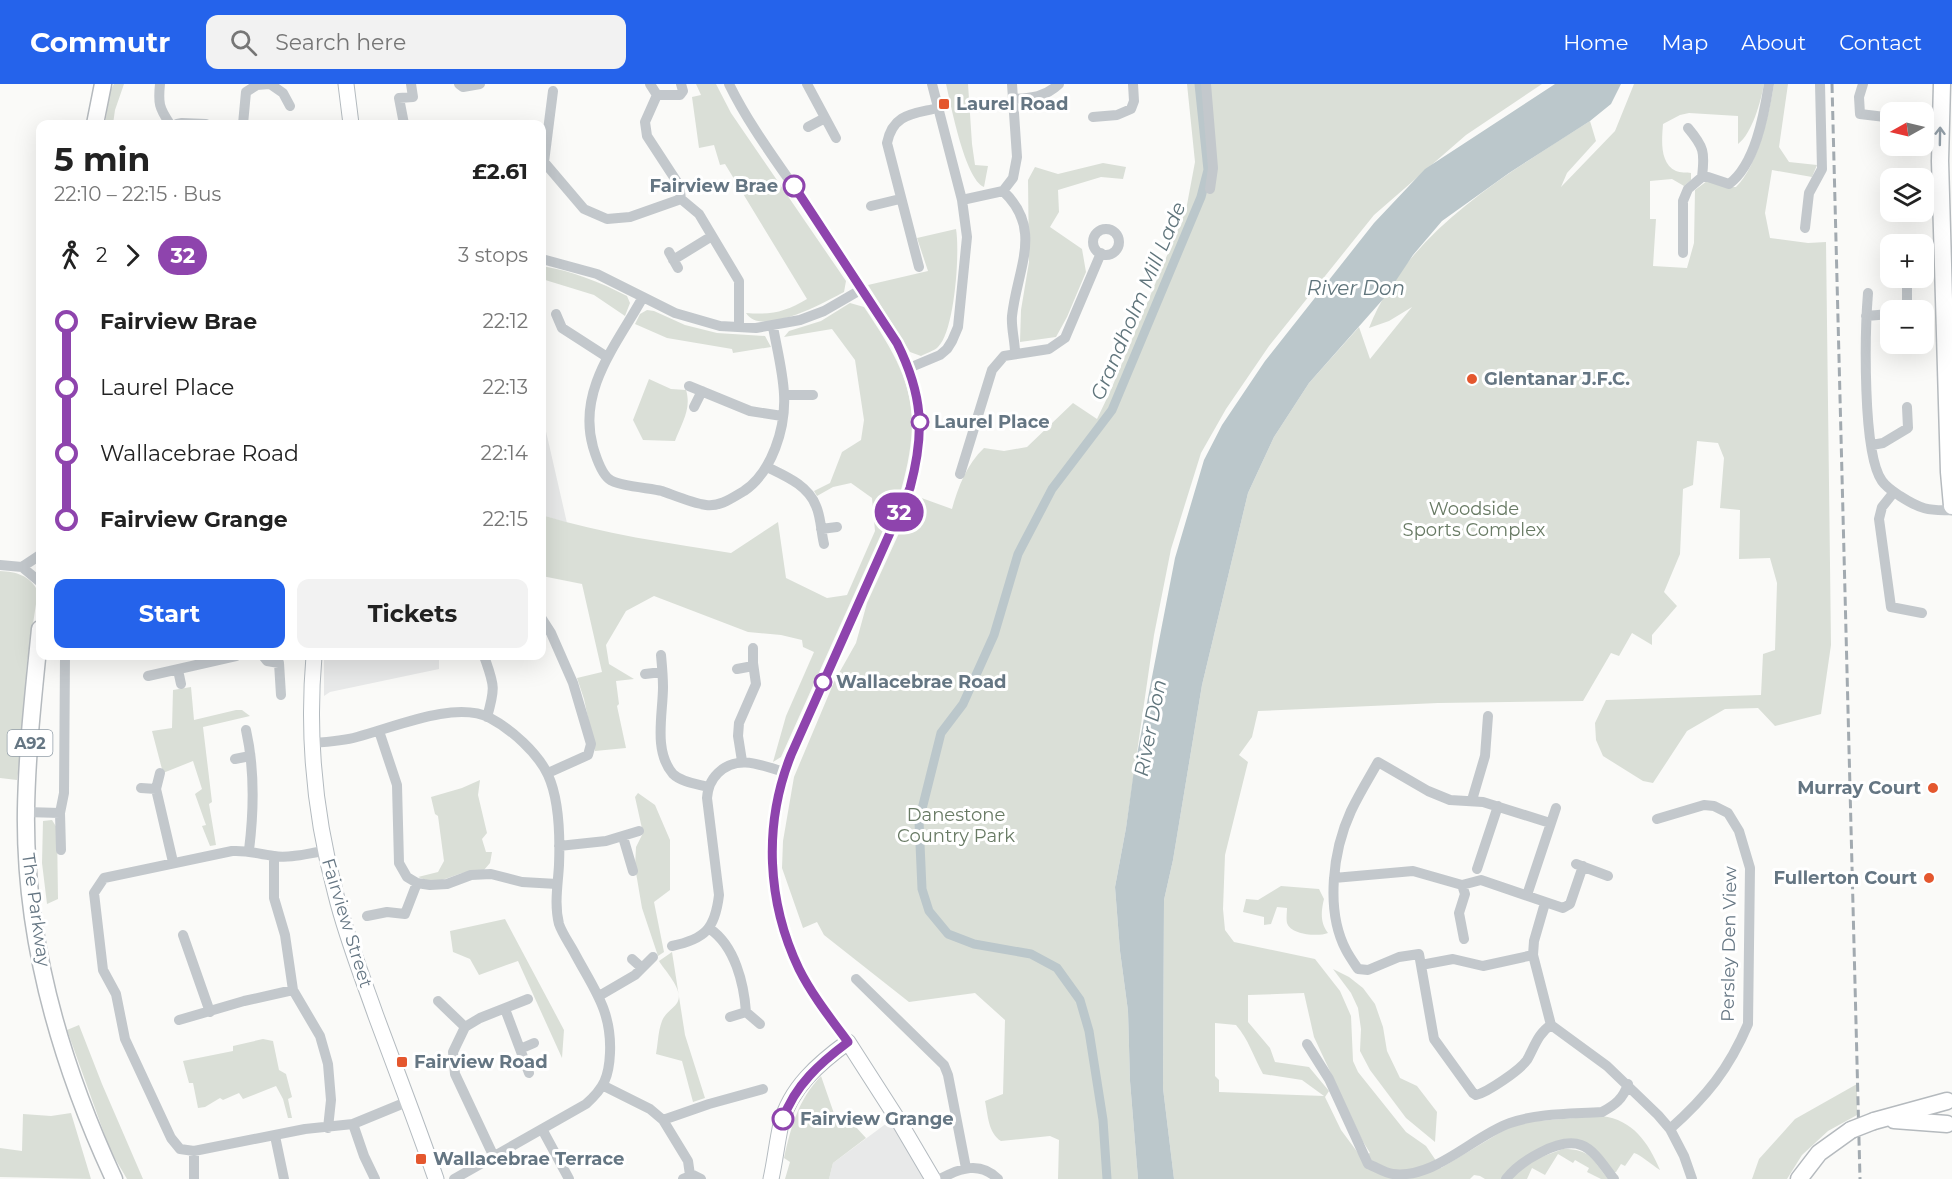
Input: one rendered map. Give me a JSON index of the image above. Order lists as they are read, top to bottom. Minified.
{"streets":{"main road":["A92","The Parkway"],"street":["Fairview Street","Persley Den View"]},"water":["River Don","Grandholm Mill Lade"],"parks":["Woodside Sports Complex","Danestone Country Park"],"places":{"transit":["Laurel Road","Fairview Road","Wallacebrae Terrace"],"other":["Fairview Brae","Glentanar J.F.C.","Laurel Place","Wallacebrae Road","Murray Court","Fullerton Court","Fairview Grange"]},"lines":["bus line 32"],"north":"left","page":{"header":"Commutr","search":"Search here","nav":["Home","Map","About","Contact"],"on_map":"32","map_buttons":["+","−"],"heading":["5 min","22:10 – 22:15 · Bus","£2.61"],"legs":["2","32","3 stops"],"list":[{"name":"Fairview Brae","value":"22:12"},{"name":"Laurel Place","value":"22:13"},{"name":"Wallacebrae Road","value":"22:14"},{"name":"Fairview Grange","value":"22:15"}],"buttons":["Start","Tickets"]}}
